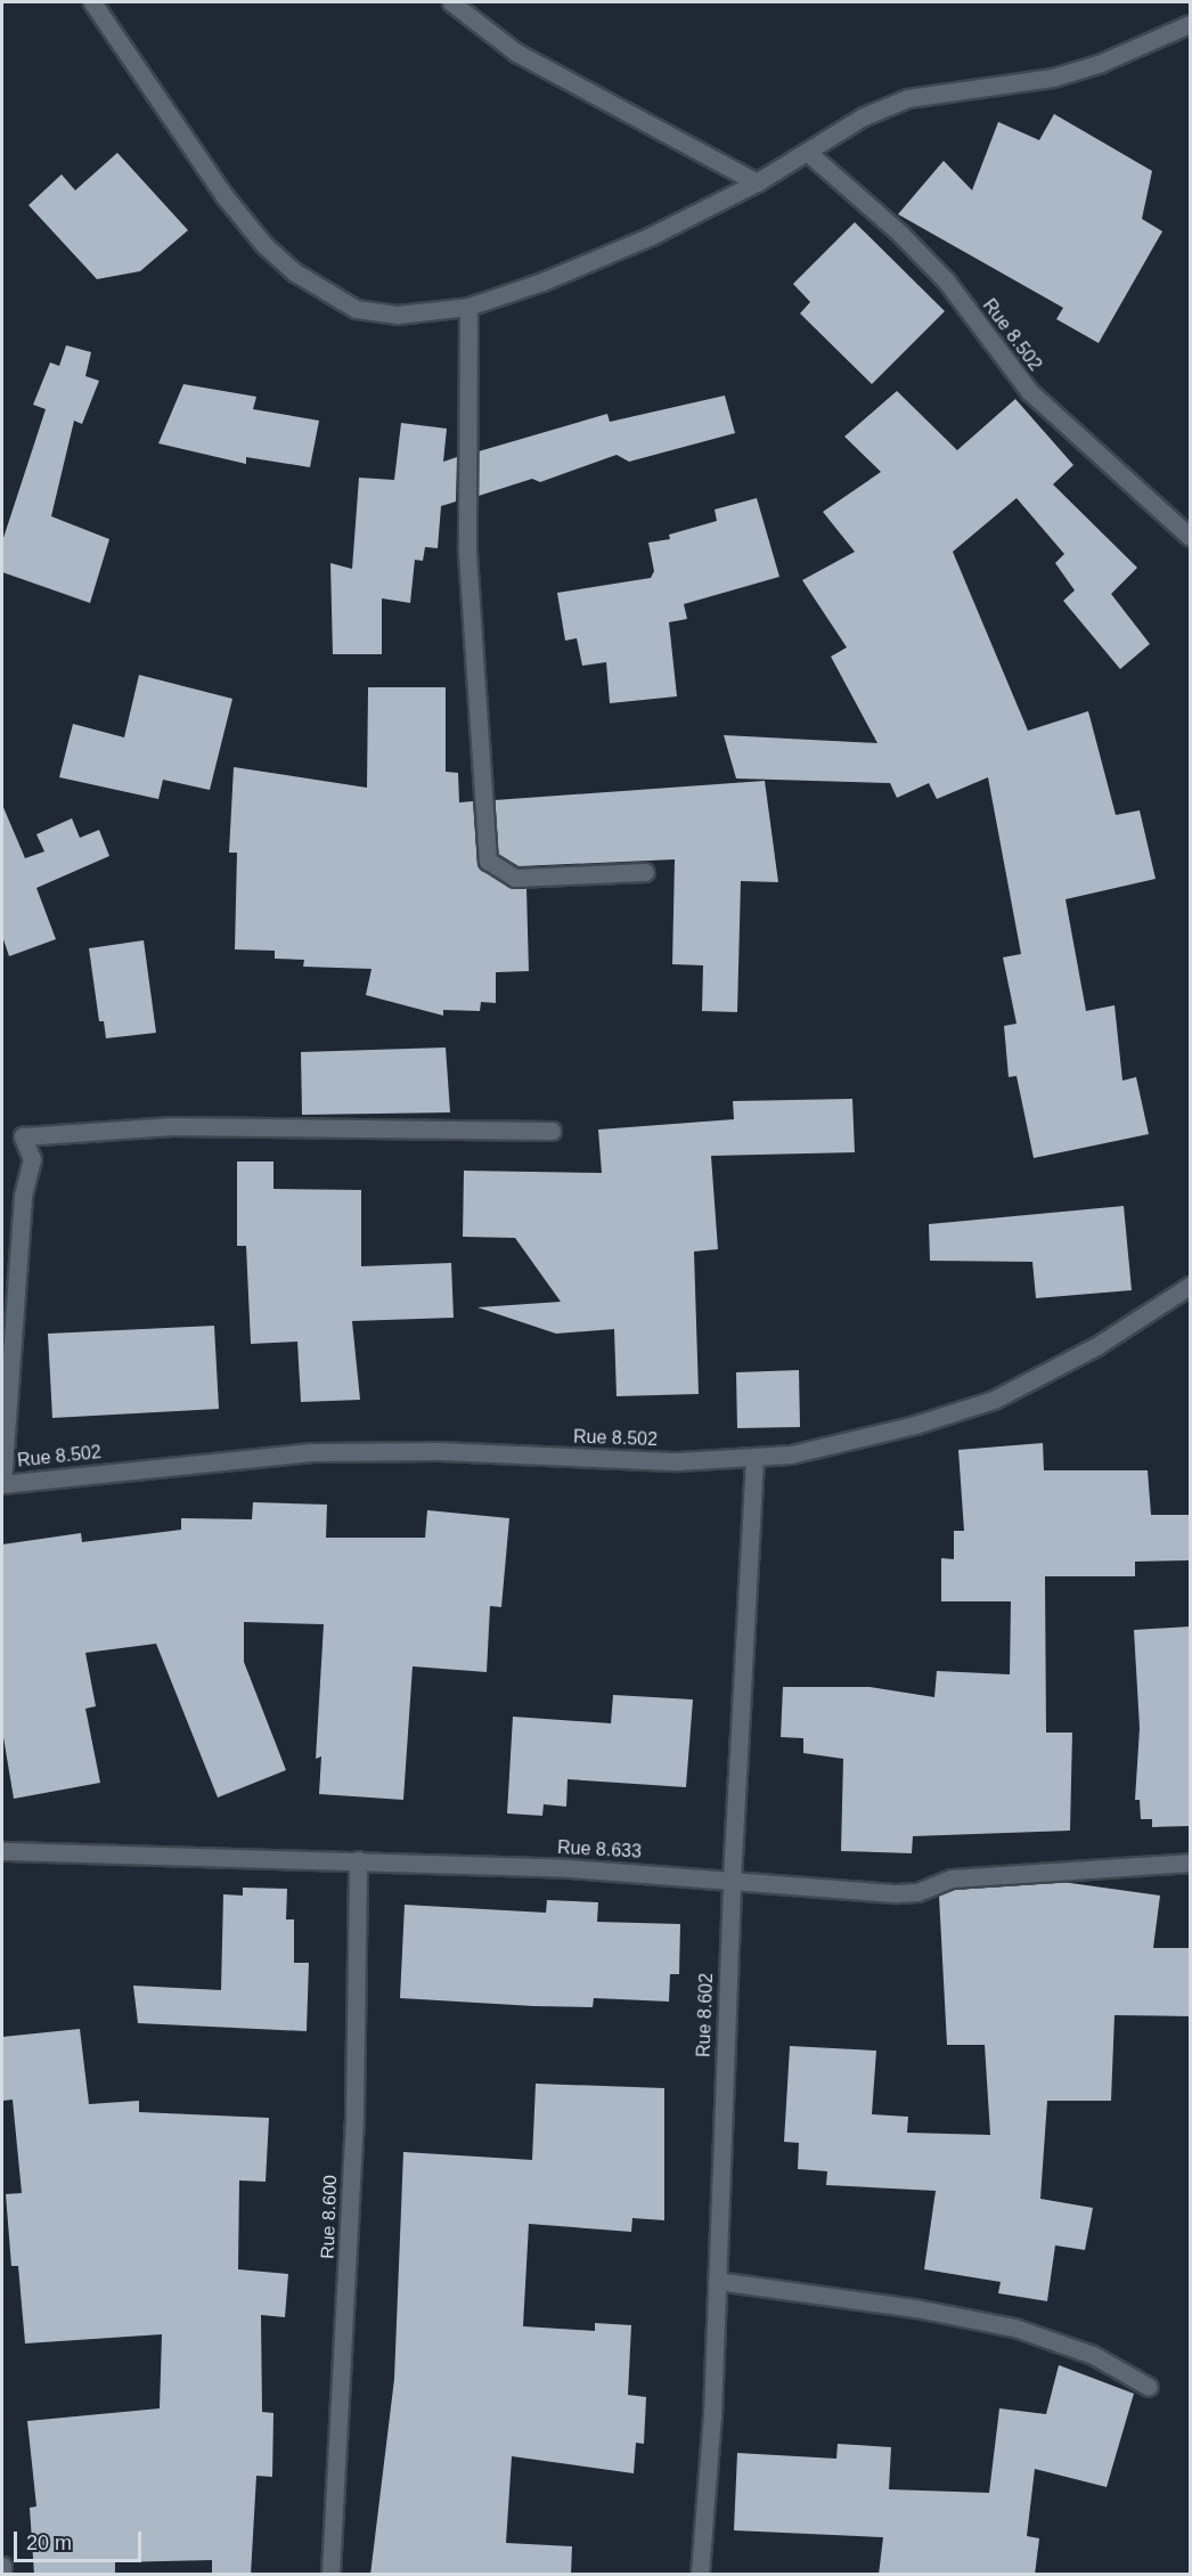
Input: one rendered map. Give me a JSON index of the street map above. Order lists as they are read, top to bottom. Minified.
{"streets":{"street":["Rue 8.502","Rue 8.633","Rue 8.602","Rue 8.600"]},"crossings":[["Rue 8.502","Rue 8.602"],["Rue 8.633","Rue 8.602"],["Rue 8.633","Rue 8.600"]],"scale_bar":"20 m"}
